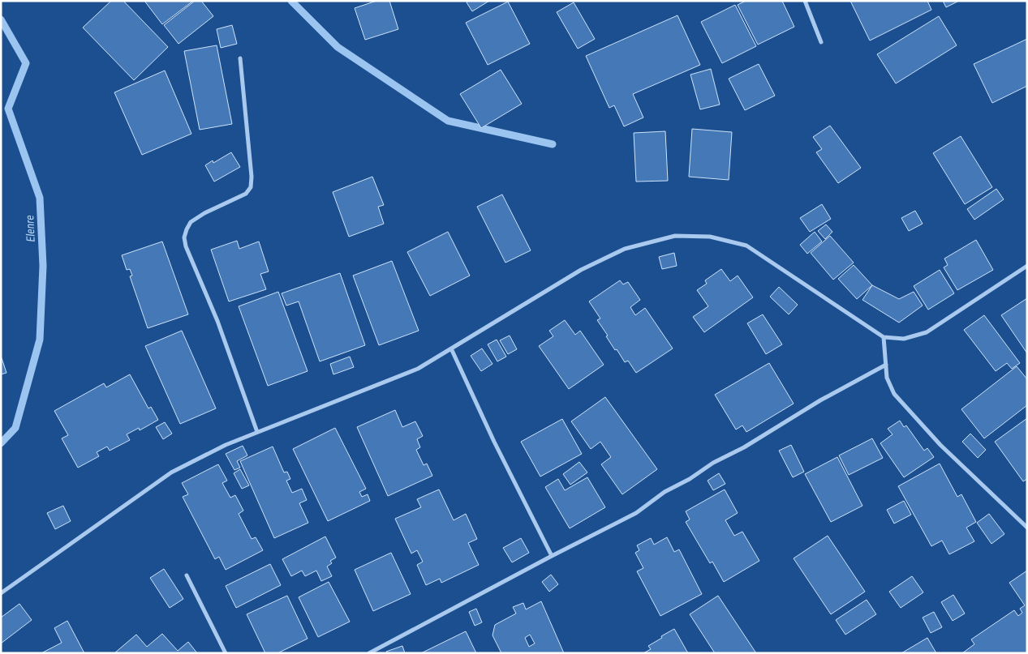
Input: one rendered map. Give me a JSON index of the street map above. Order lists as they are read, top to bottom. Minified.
{"water":["Elenre"]}
